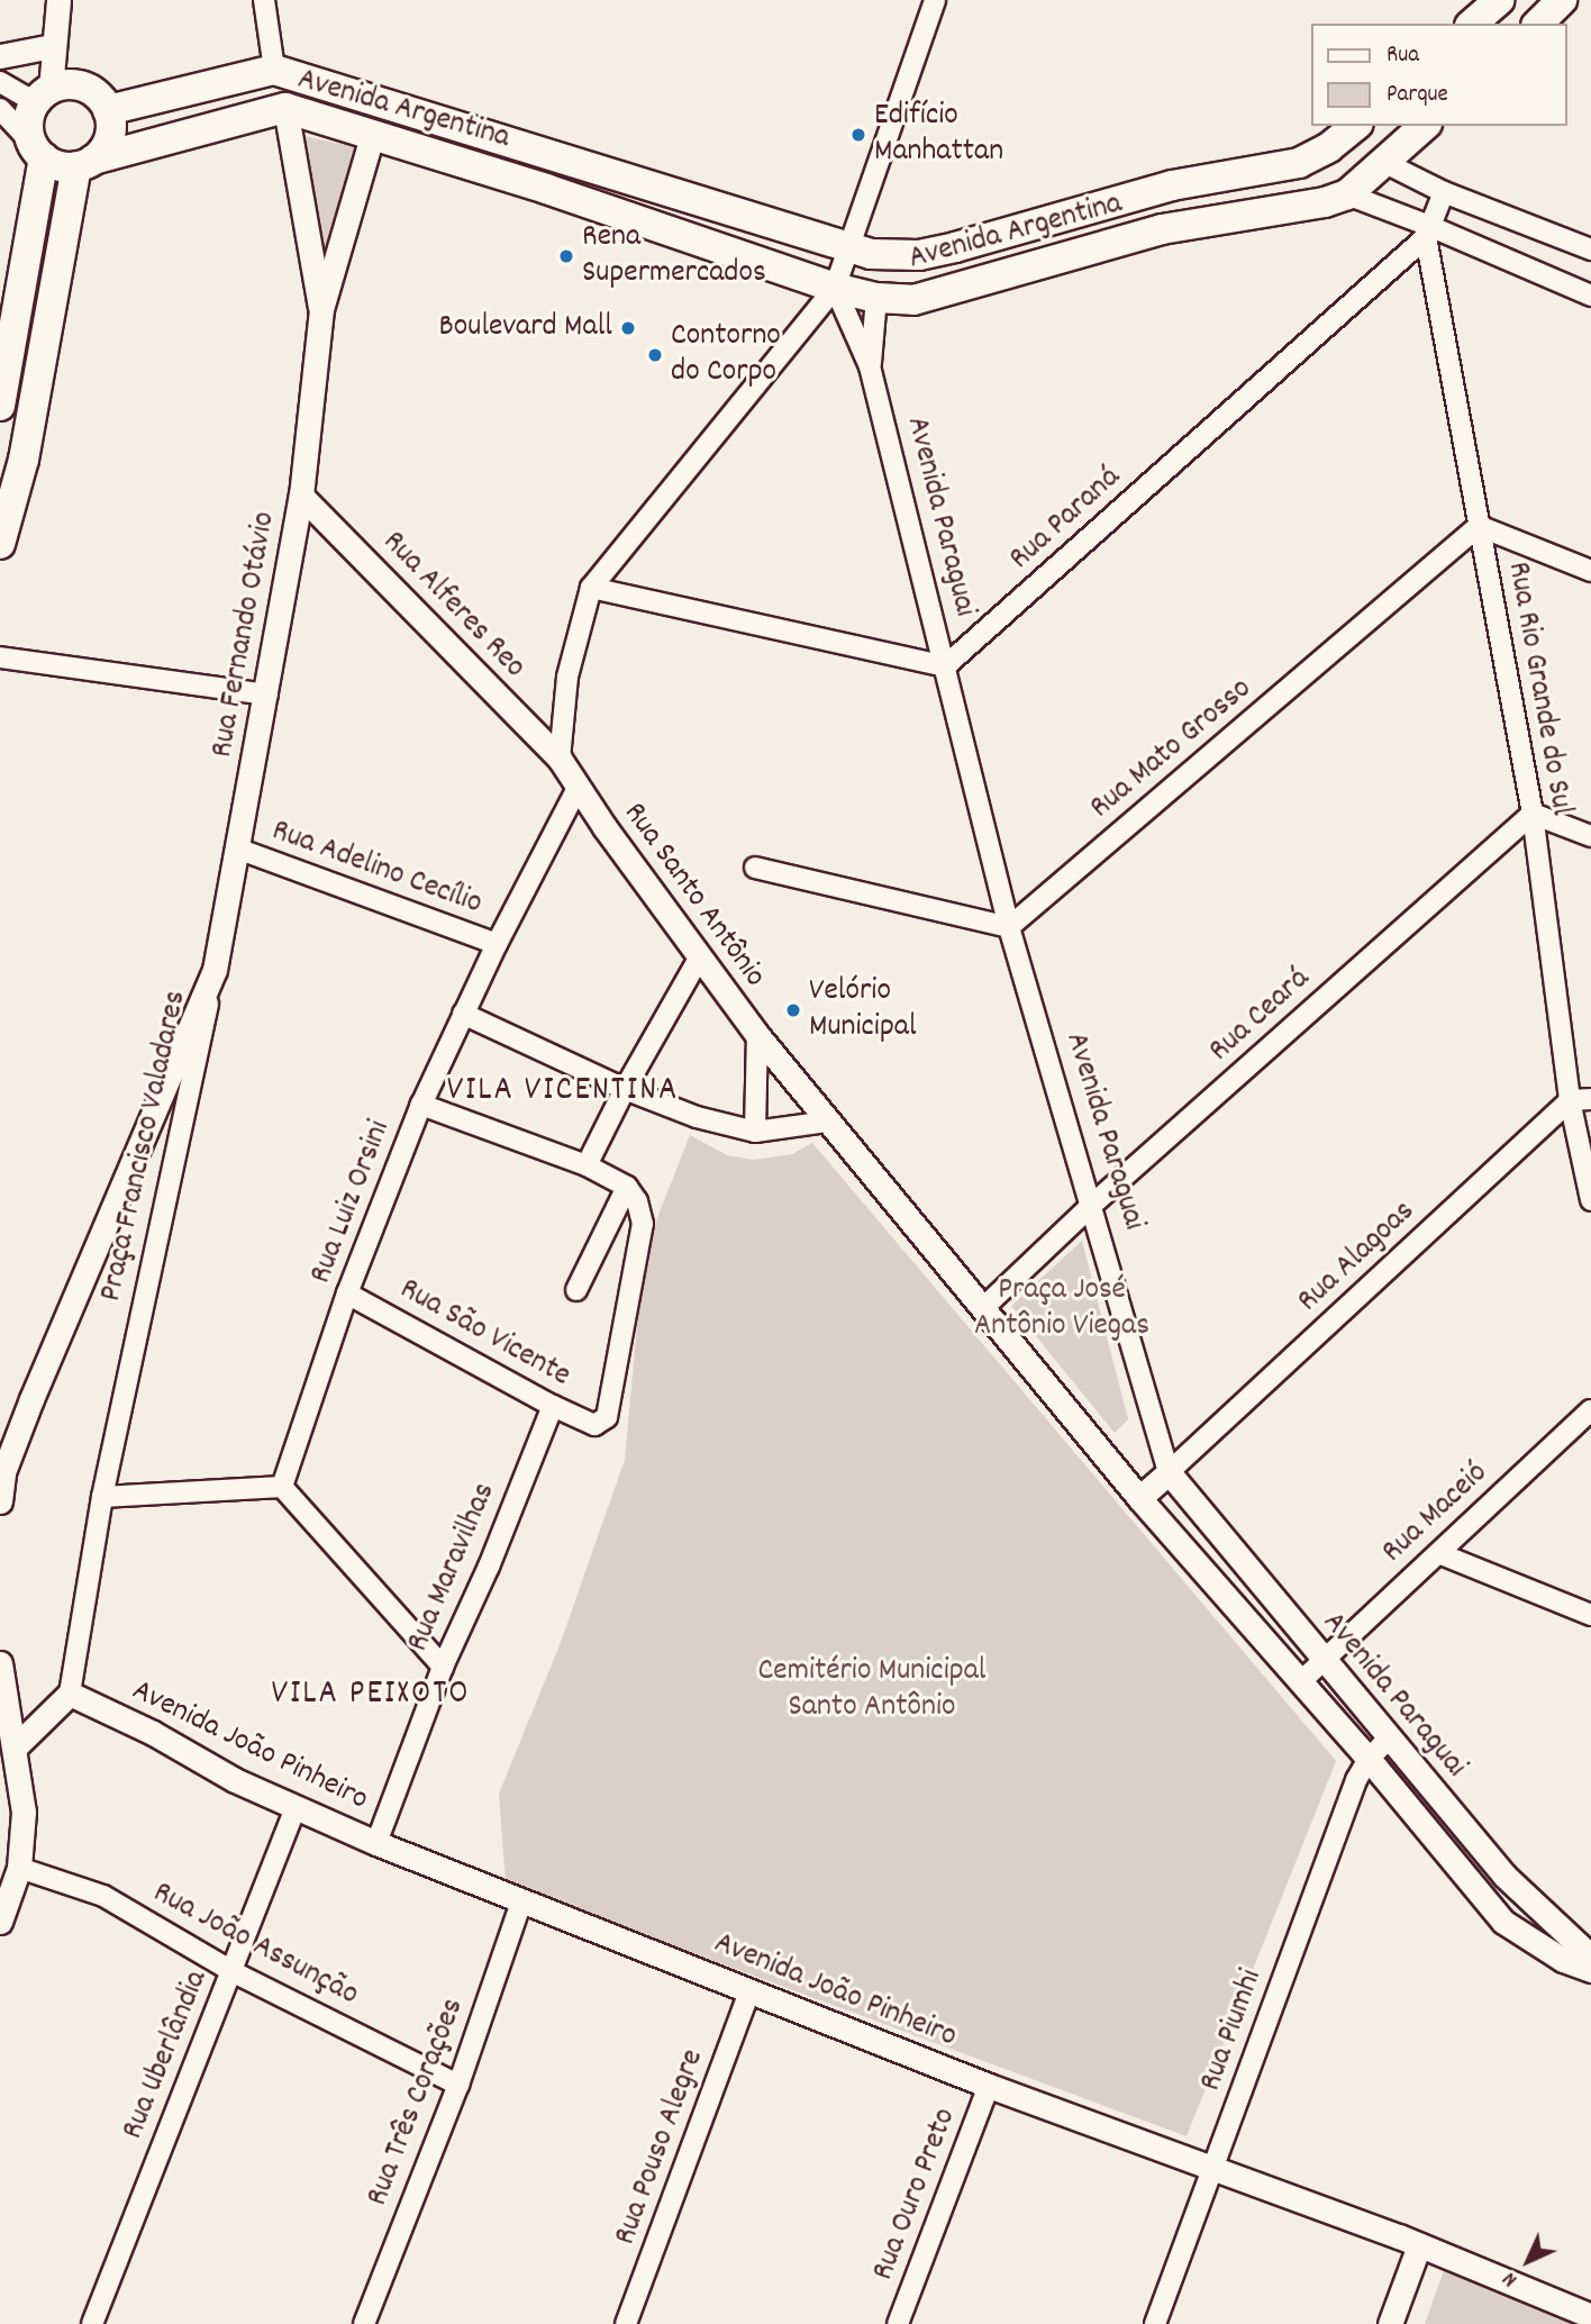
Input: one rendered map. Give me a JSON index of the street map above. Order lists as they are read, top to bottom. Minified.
{"streets":{"main road":["Avenida Argentina"],"street":["Avenida Paraguai","Rua Paraná","Rua Alferes Reo","Rua Fernando Otávio","Rua Rio Grande do Sul","Rua Mato Grosso","Rua Adelino Cecílio","Rua Santo Antônio","Rua Ceará","Praça Francisco Valadares","Rua Luiz Orsini","Rua Alagoas","Rua São Vicente","Rua Maceió","Rua Maravilhas","Avenida João Pinheiro","Rua João Assunção","Rua Piumhi","Rua Uberlândia","Rua Três Corações","Rua Pouso Alegre","Rua Ouro Preto"]},"crossings":[["Avenida Argentina","Avenida Paraguai"],["Avenida Paraguai","Rua Paraná"],["Avenida Paraguai","Rua Mato Grosso"],["Avenida Paraguai","Rua Ceará"],["Avenida Paraguai","Rua Alagoas"],["Avenida Paraguai","Rua Maceió"],["Avenida Paraguai","Rua Piumhi"],["Rua Paraná","Rua Rio Grande do Sul"],["Rua Alferes Reo","Rua Fernando Otávio"],["Rua Alferes Reo","Rua Santo Antônio"],["Rua Fernando Otávio","Rua Adelino Cecílio"],["Rua Fernando Otávio","Praça Francisco Valadares"],["Rua Rio Grande do Sul","Rua Mato Grosso"],["Rua Rio Grande do Sul","Rua Ceará"],["Rua Rio Grande do Sul","Rua Alagoas"],["Rua Adelino Cecílio","Rua Luiz Orsini"],["Rua Santo Antônio","Rua Ceará"],["Rua Santo Antônio","Rua Luiz Orsini"],["Praça Francisco Valadares","Avenida João Pinheiro"],["Rua Luiz Orsini","Rua São Vicente"],["Rua São Vicente","Rua Maravilhas"],["Rua Maravilhas","Avenida João Pinheiro"],["Avenida João Pinheiro","Rua Piumhi"],["Avenida João Pinheiro","Rua Uberlândia"],["Avenida João Pinheiro","Rua Três Corações"],["Avenida João Pinheiro","Rua Pouso Alegre"],["Avenida João Pinheiro","Rua Ouro Preto"],["Rua João Assunção","Rua Uberlândia"],["Rua João Assunção","Rua Três Corações"]],"districts":["VILA VICENTINA","VILA PEIXOTO"],"parks":["Praça José Antônio Viegas","Cemitério Municipal Santo Antônio"],"places":["Edifício Manhattan","Rena Supermercados","Boulevard Mall","Contorno do Corpo","Velório Municipal"],"legend":["Rua","Parque"],"north":"bottom left"}
